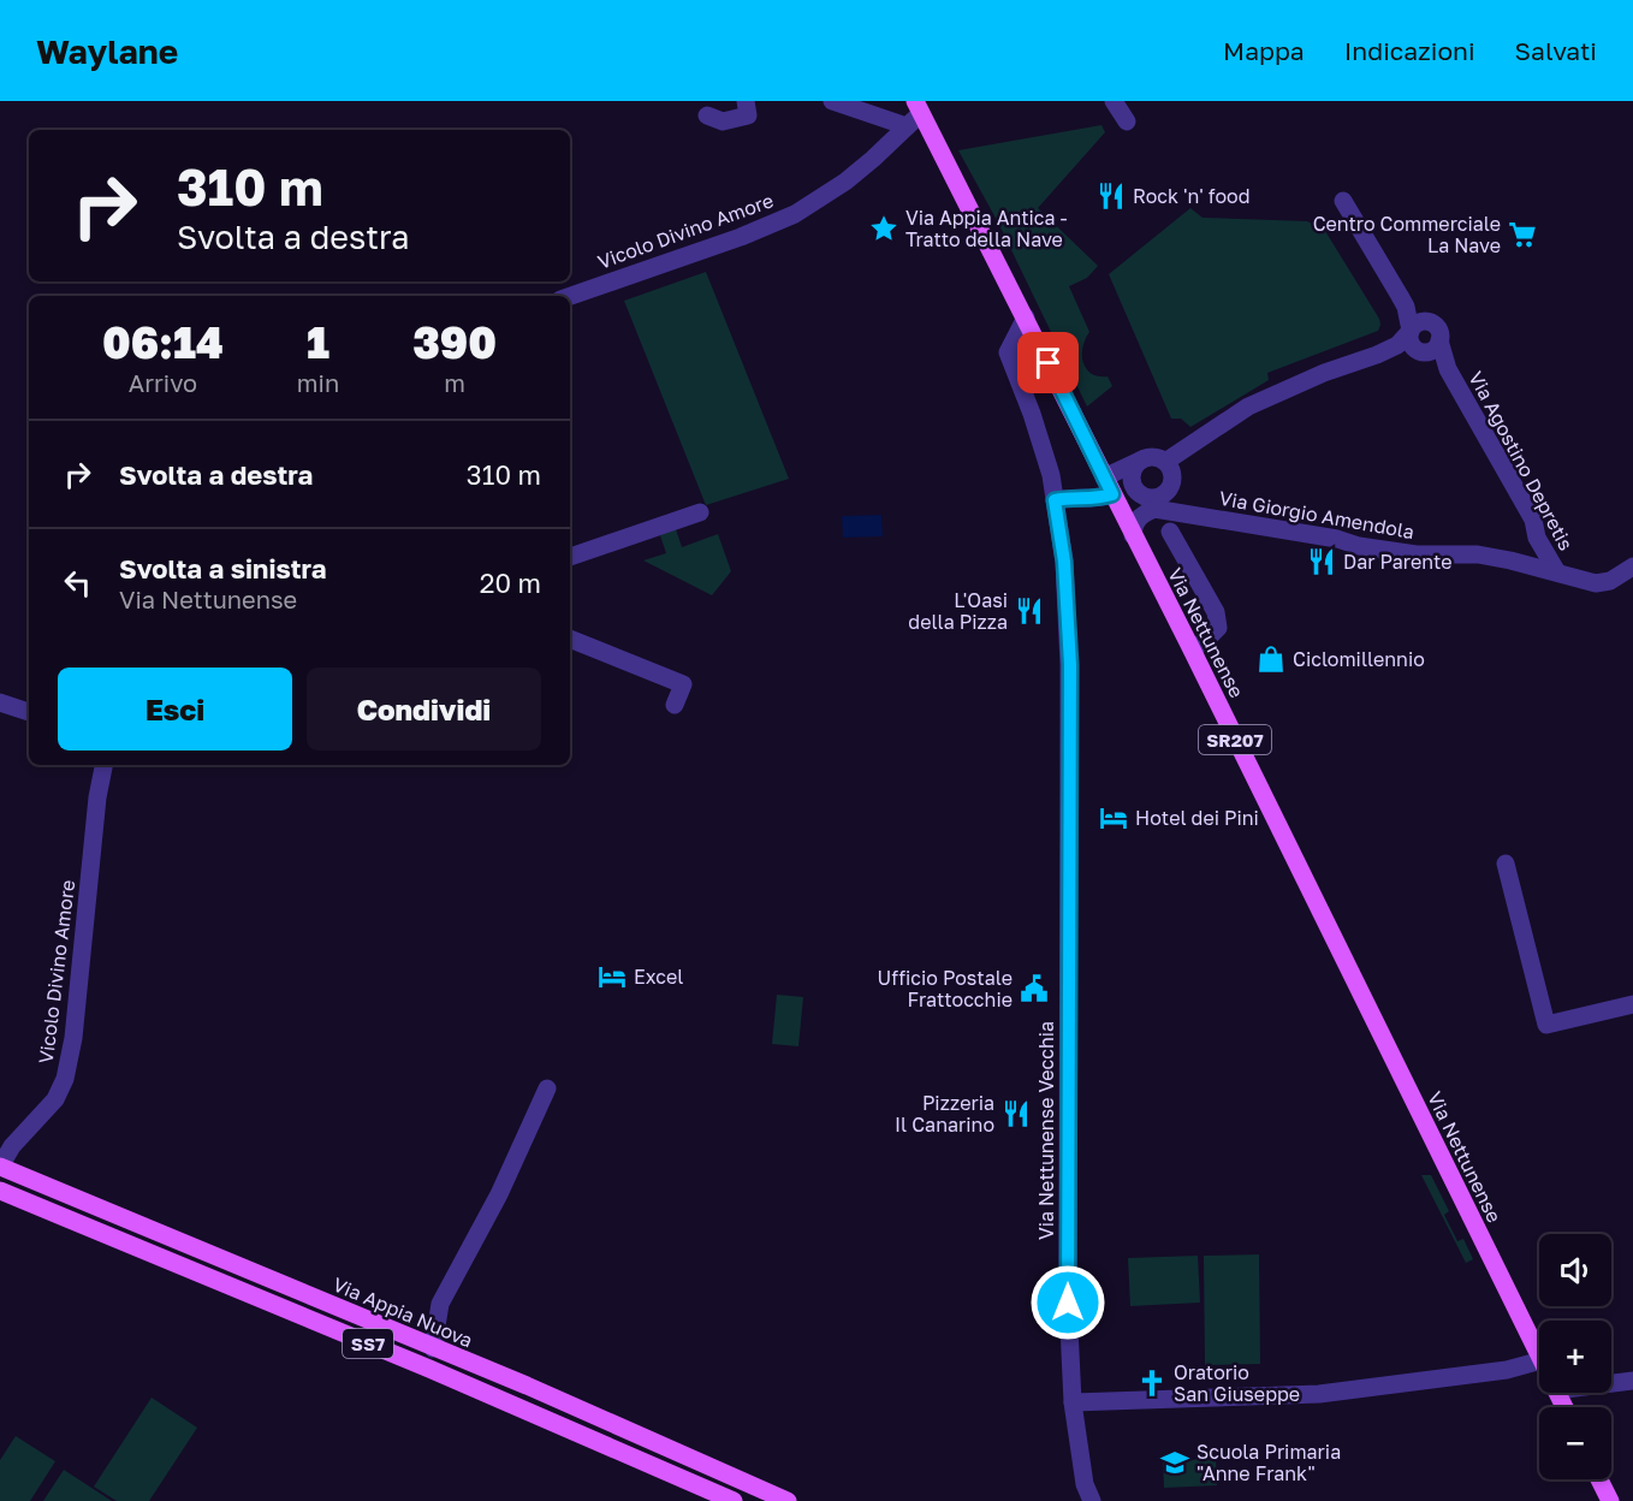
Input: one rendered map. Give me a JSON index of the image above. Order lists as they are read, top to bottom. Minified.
{"streets":{"main road":["Via Nettunense","SR207","Via Appia Nuova","SS7"],"street":["Vicolo Divino Amore","Via Agostino Depretis","Via Giorgio Amendola","Via Nettunense Vecchia"]},"crossings":[["Vicolo Divino Amore","Via Nettunense"],["Vicolo Divino Amore","Via Appia Nuova"],["Via Agostino Depretis","Via Giorgio Amendola"],["Via Giorgio Amendola","Via Nettunense"],["Via Nettunense","Via Nettunense Vecchia"]],"places":{"restaurant":["Rock 'n' food","Dar Parente","L'Oasi della Pizza","Pizzeria Il Canarino"],"place":["Via Appia Antica - Tratto della Nave"],"supermarket":["Centro Commerciale La Nave"],"shop":["Ciclomillennio"],"hotel":["Hotel dei Pini","Excel"],"public building":["Ufficio Postale Frattocchie"],"church":["Oratorio San Giuseppe"],"school or university":["Scuola Primaria \"Anne Frank\""]},"page":{"header":"Waylane","nav":["Mappa","Indicazioni","Salvati"],"turn":["310 m","Svolta a destra"],"eta":["06:14","Arrivo","1","min","390","m"],"list":[{"name":"Svolta a destra","value":"310 m"},{"name":"Svolta a sinistra","note":"Via Nettunense","value":"20 m"}],"buttons":["Esci","Condividi"],"map_buttons":["+","−"]}}
